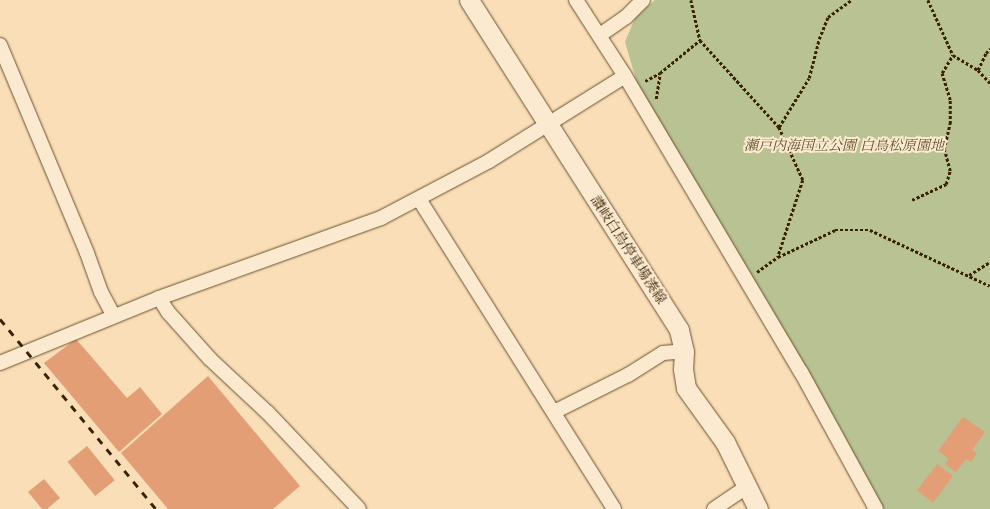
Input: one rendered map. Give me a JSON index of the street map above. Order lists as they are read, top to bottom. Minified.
{"streets":{"main road":["讃岐白鳥停車場湊線"]},"parks":["瀬戸内海国立公園 白鳥松原園地"]}
